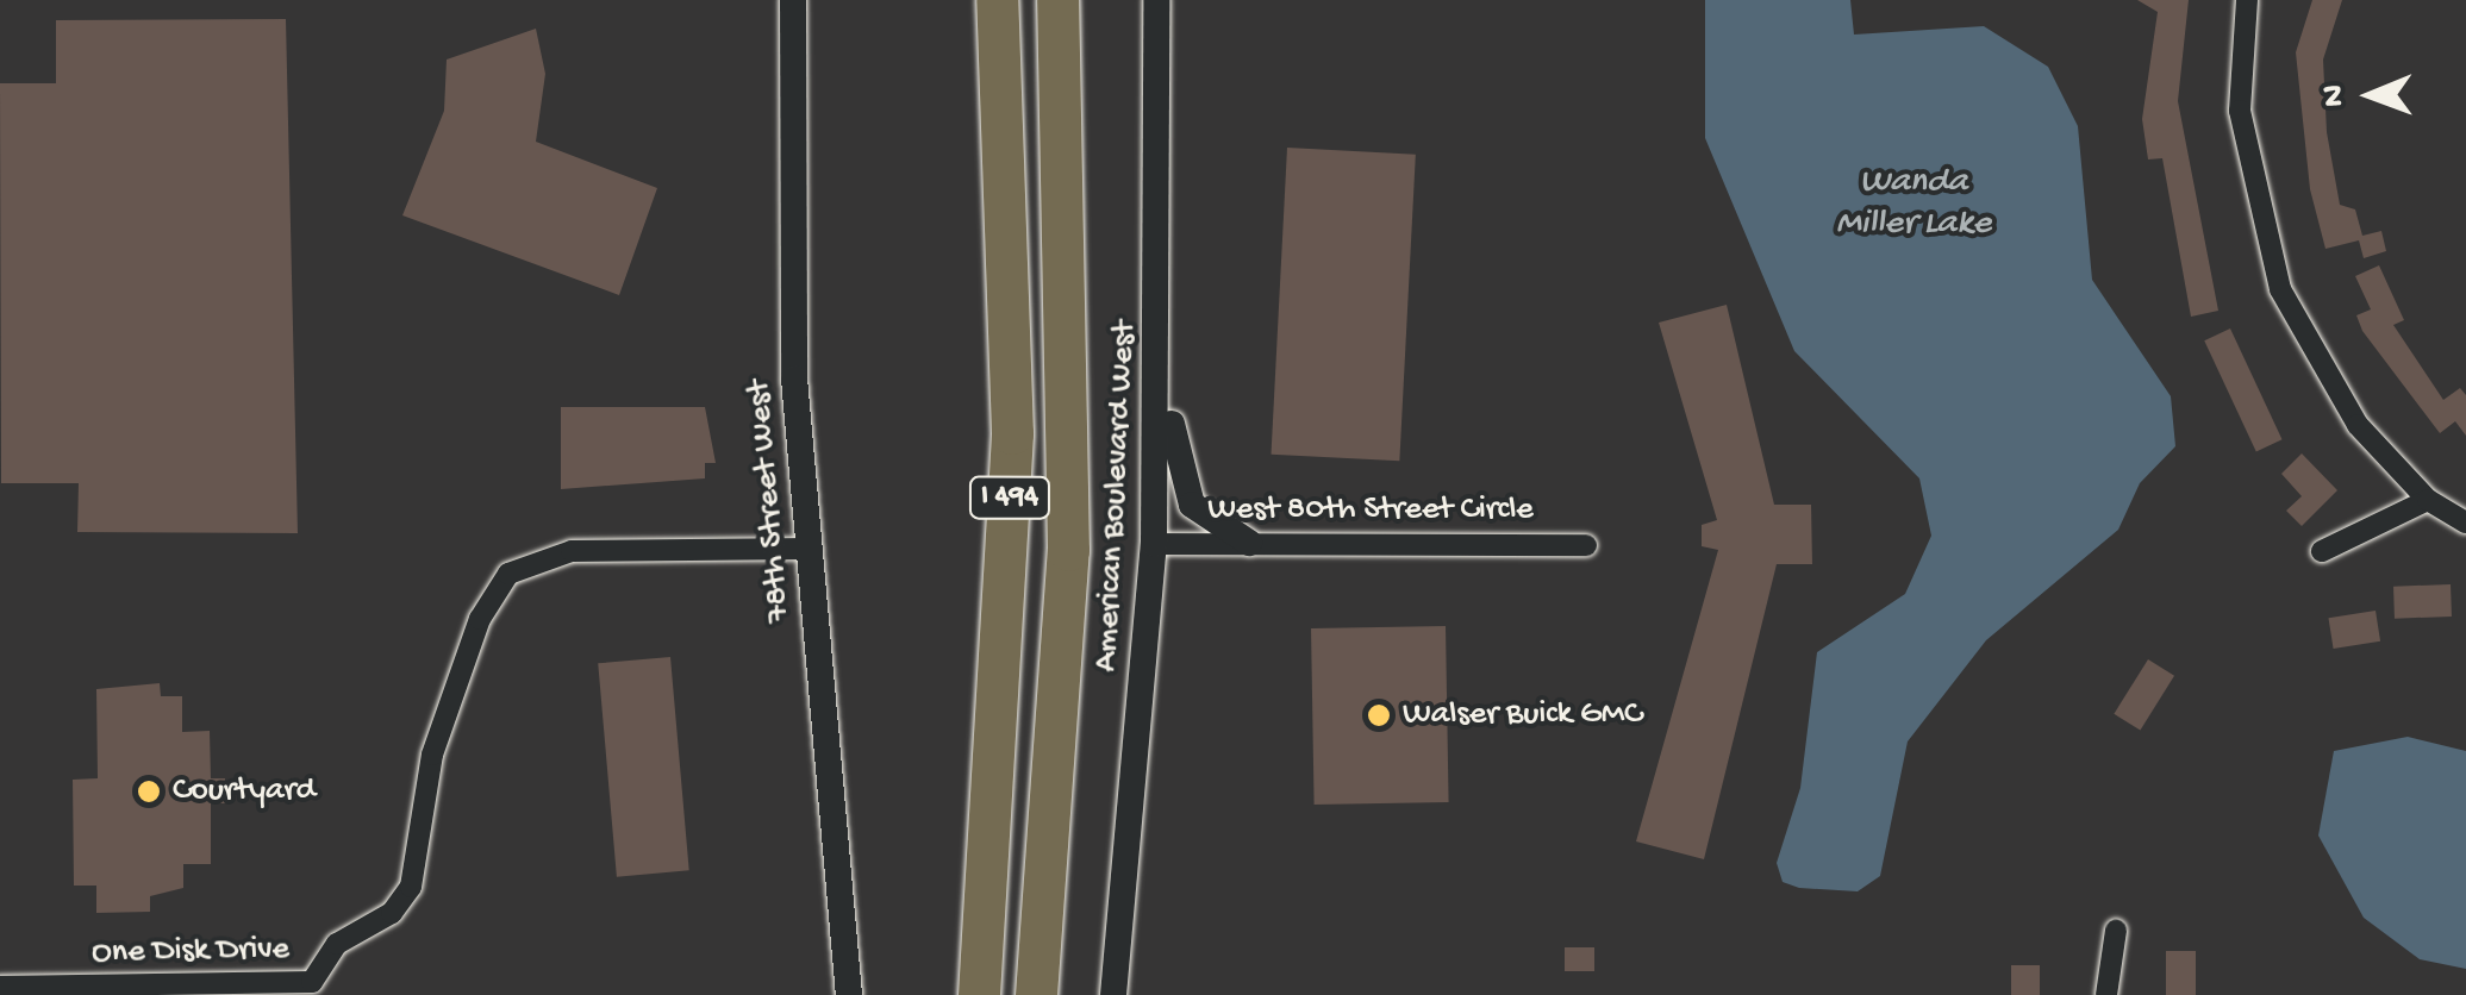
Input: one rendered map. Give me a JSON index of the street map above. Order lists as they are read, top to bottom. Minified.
{"streets":{"highway":["I 494"],"street":["American Boulevard West","78th Street West","West 80th Street Circle","One Disk Drive"]},"crossings":[["American Boulevard West","West 80th Street Circle"],["78th Street West","One Disk Drive"]],"water":["Wanda Miller Lake"],"places":["Walser Buick GMC","Courtyard"],"north":"left"}
